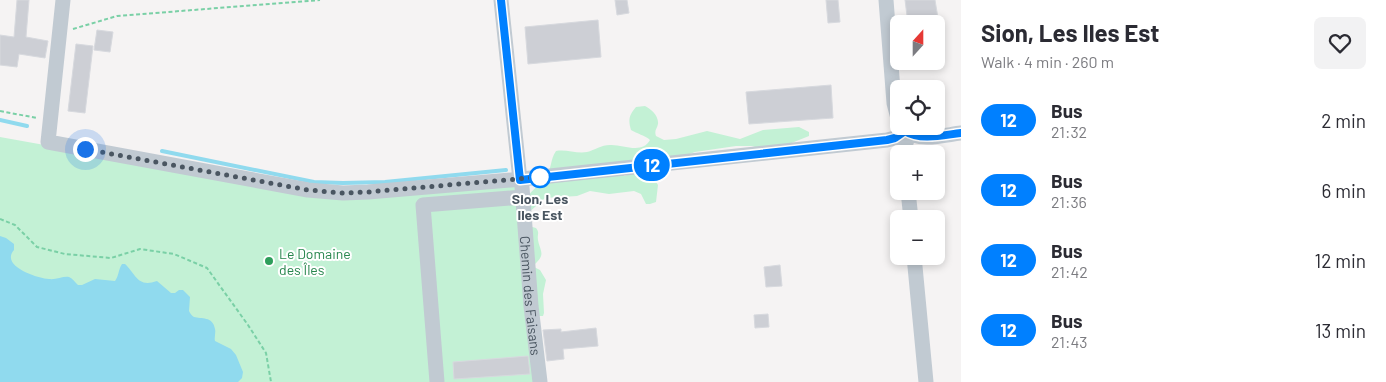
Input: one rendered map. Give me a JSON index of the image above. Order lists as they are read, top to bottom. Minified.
{"streets":{"street":["Chemin des Faisans"]},"places":["Sion, Les Iles Est","Le Domaine des Îles"],"lines":["bus line 12"],"north":"top","page":{"on_map":"12","heading":["Sion, Les Iles Est","Walk · 4 min · 260 m"],"map_buttons":["+","−"],"list":[{"mark":"12","name":"Bus","note":"21:32","value":"2 min"},{"mark":"12","name":"Bus","note":"21:36","value":"6 min"},{"mark":"12","name":"Bus","note":"21:42","value":"12 min"},{"mark":"12","name":"Bus","note":"21:43","value":"13 min"}]}}
